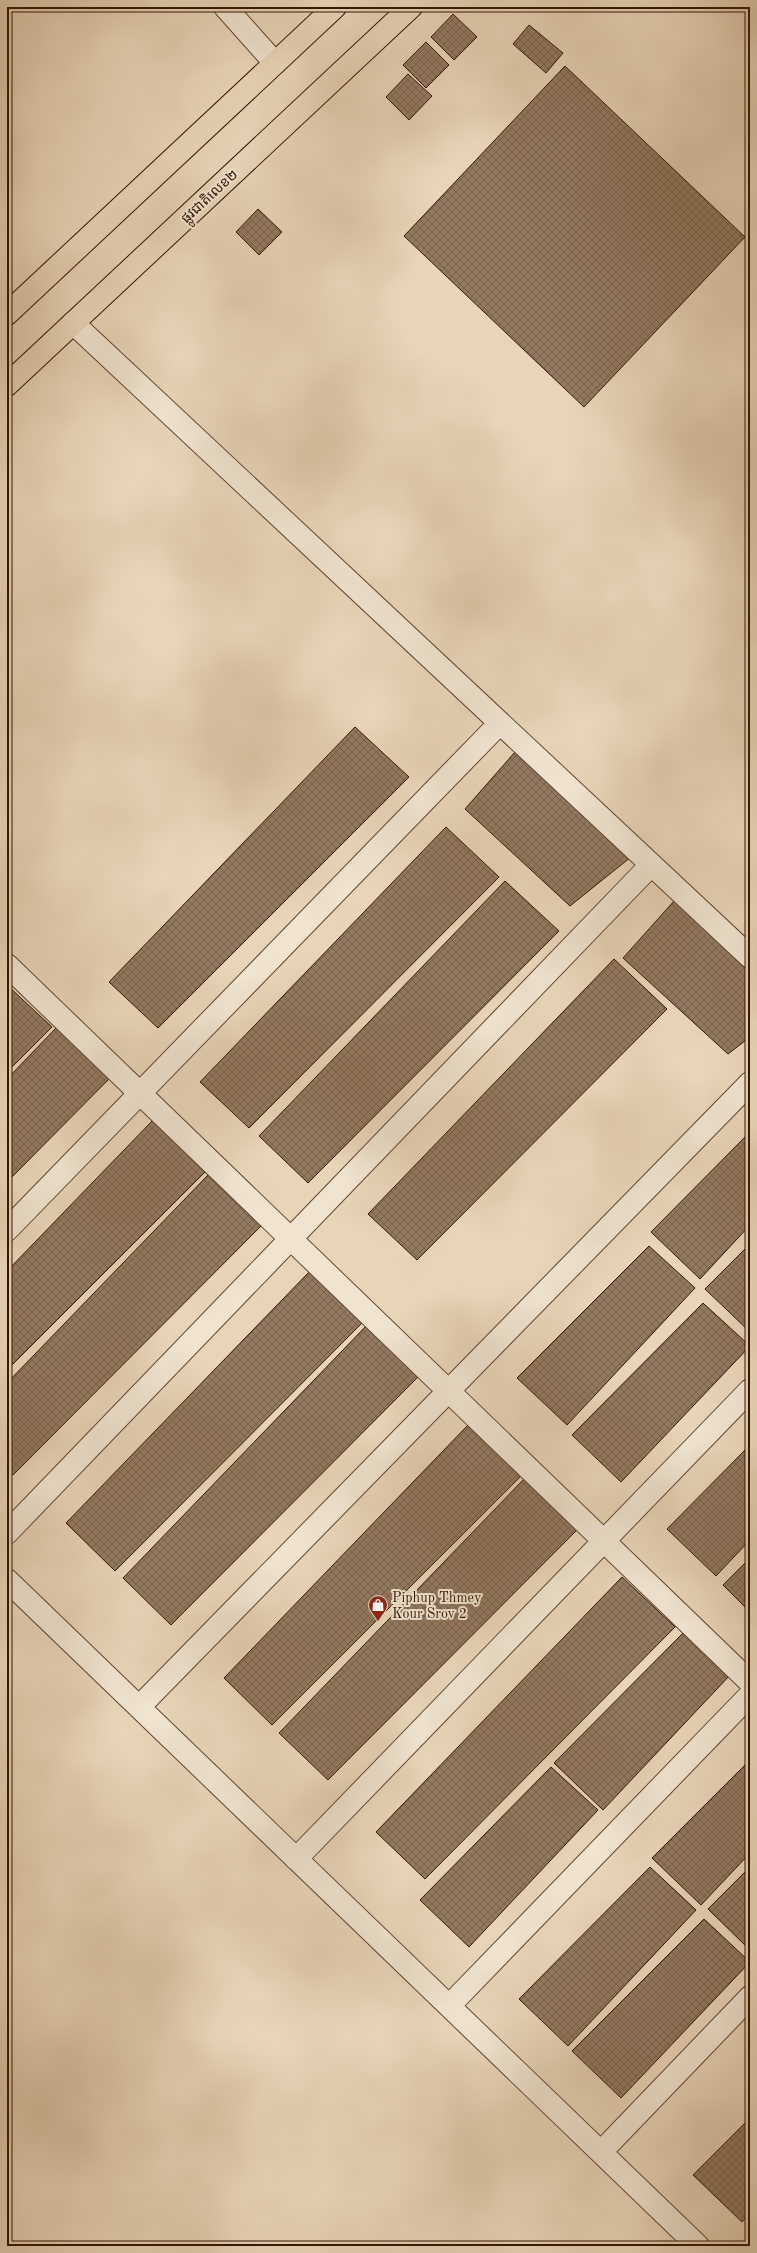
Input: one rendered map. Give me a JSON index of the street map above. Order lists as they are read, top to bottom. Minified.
{"streets":{"highway":["ផ្លូវជាតិលេខ២"]},"places":{"shop":["Piphup Thmey Kour Srov 2"]}}
